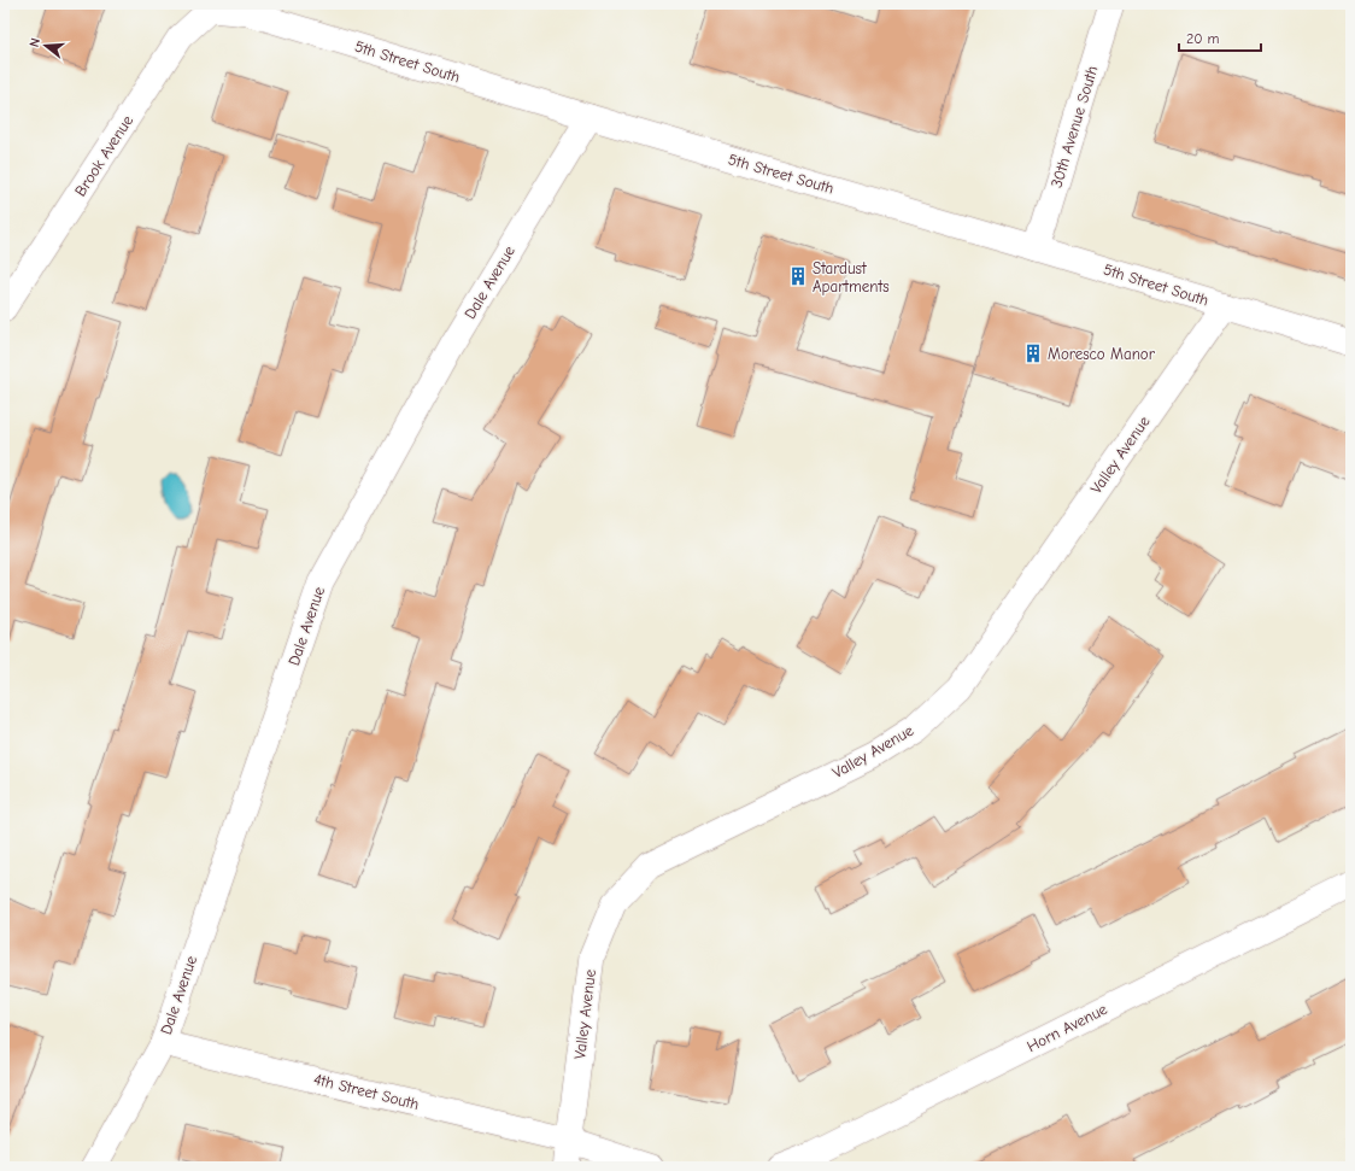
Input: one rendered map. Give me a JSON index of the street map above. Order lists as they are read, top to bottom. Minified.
{"streets":{"street":["5th Street South","30th Avenue South","Brook Avenue","Dale Avenue","Valley Avenue","Horn Avenue","4th Street South"]},"crossings":[["5th Street South","30th Avenue South"],["5th Street South","Brook Avenue"],["5th Street South","Dale Avenue"],["5th Street South","Valley Avenue"],["Dale Avenue","4th Street South"],["Valley Avenue","4th Street South"]],"places":{"building":["Stardust Apartments","Moresco Manor"]},"scale_bar":"20 m","north":"left"}
